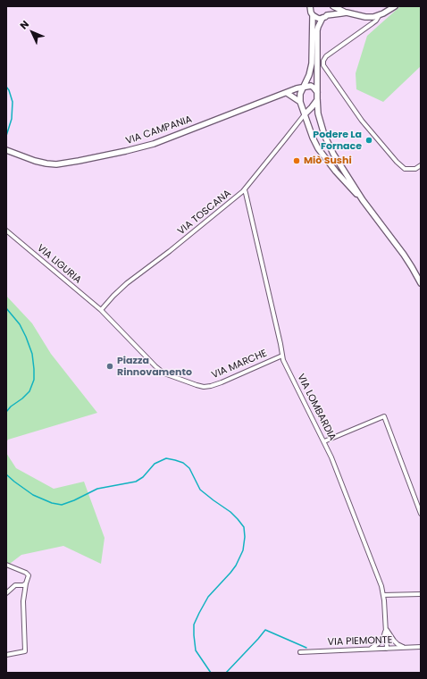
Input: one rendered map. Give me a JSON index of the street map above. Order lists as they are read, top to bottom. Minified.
{"streets":{"main road":["VIA CAMPANIA"],"street":["VIA TOSCANA","VIA LIGURIA","VIA MARCHE","VIA LOMBARDIA","VIA PIEMONTE"]},"crossings":[["VIA TOSCANA","VIA LIGURIA"],["VIA TOSCANA","VIA MARCHE"],["VIA TOSCANA","VIA LOMBARDIA"],["VIA LIGURIA","VIA MARCHE"],["VIA MARCHE","VIA LOMBARDIA"],["VIA LOMBARDIA","VIA PIEMONTE"]],"places":["Podere La Fornace","Miò Sushi","Piazza Rinnovamento"],"north":"top left"}
